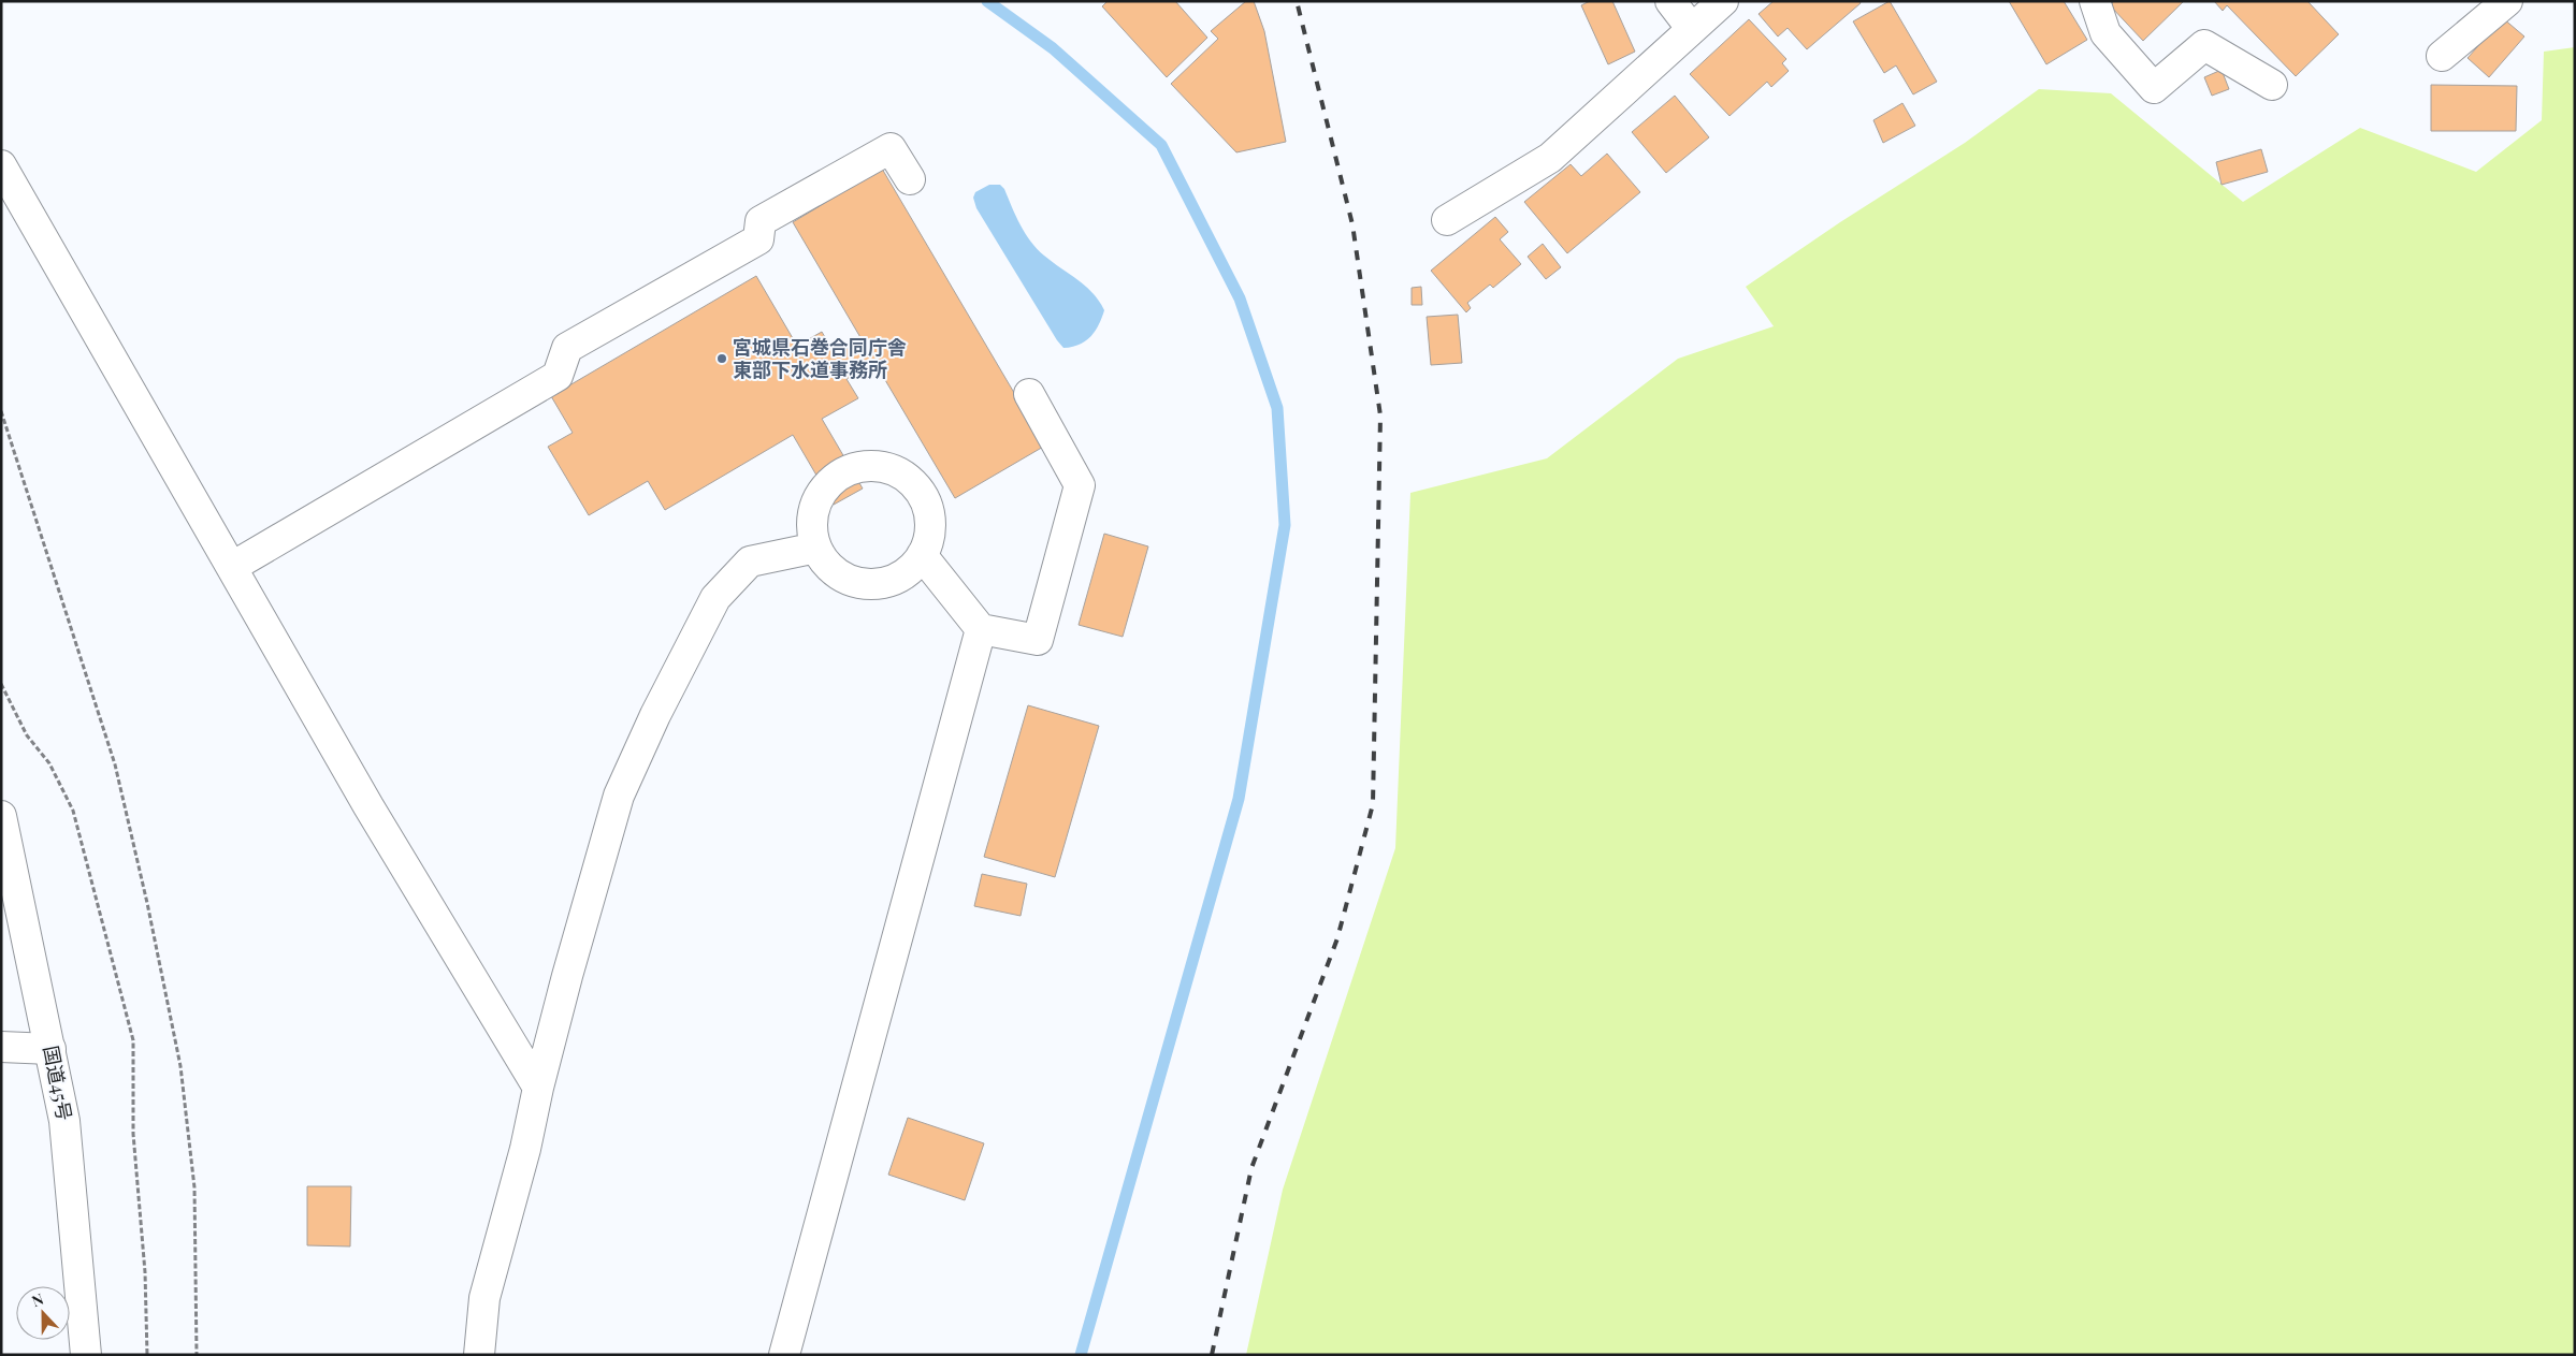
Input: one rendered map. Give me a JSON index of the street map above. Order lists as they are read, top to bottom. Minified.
{"streets":{"main road":["国道45号"]},"places":["宮城県石巻合同庁舎 東部下水道事務所"],"north":"top"}
